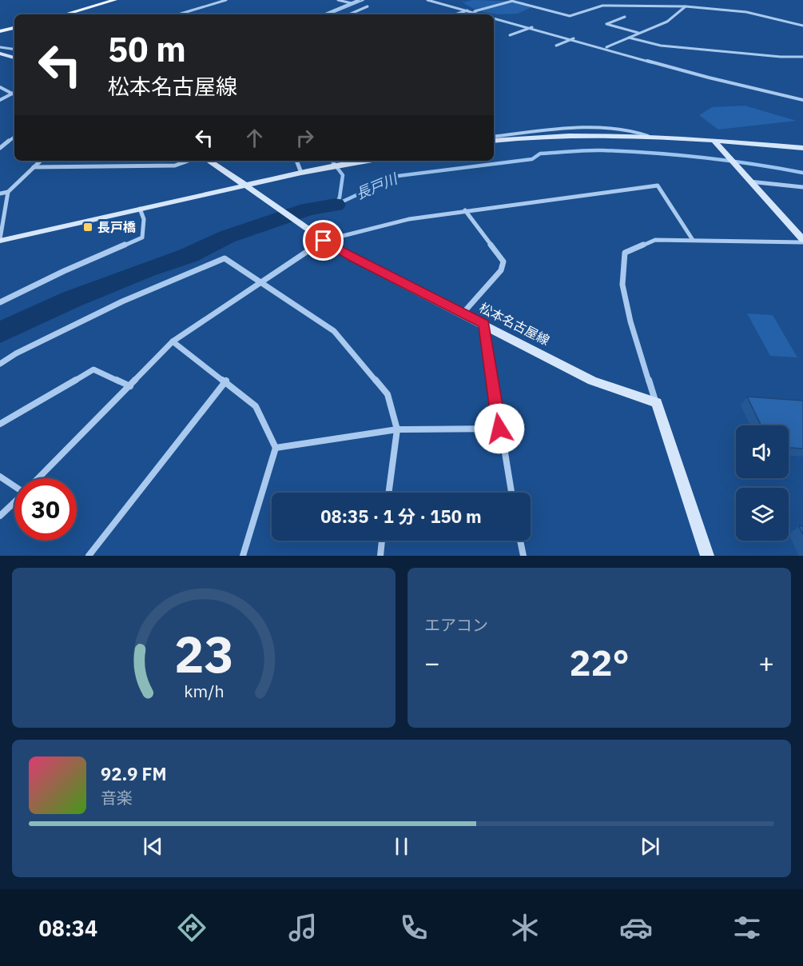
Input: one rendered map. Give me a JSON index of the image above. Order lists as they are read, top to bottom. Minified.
{"streets":{"street":["松本名古屋線"]},"water":["長戸川"],"places":{"transit":["長戸橋"]},"page":{"turn":["50 m","松本名古屋線"],"limit":"30","trip":"08:35 · 1 分 · 150 m","tile":"エアコン","heat":["−","22°","+"],"song":["92.9 FM","音楽"],"tabs":"08:34","gauge":["23","km/h"]}}
